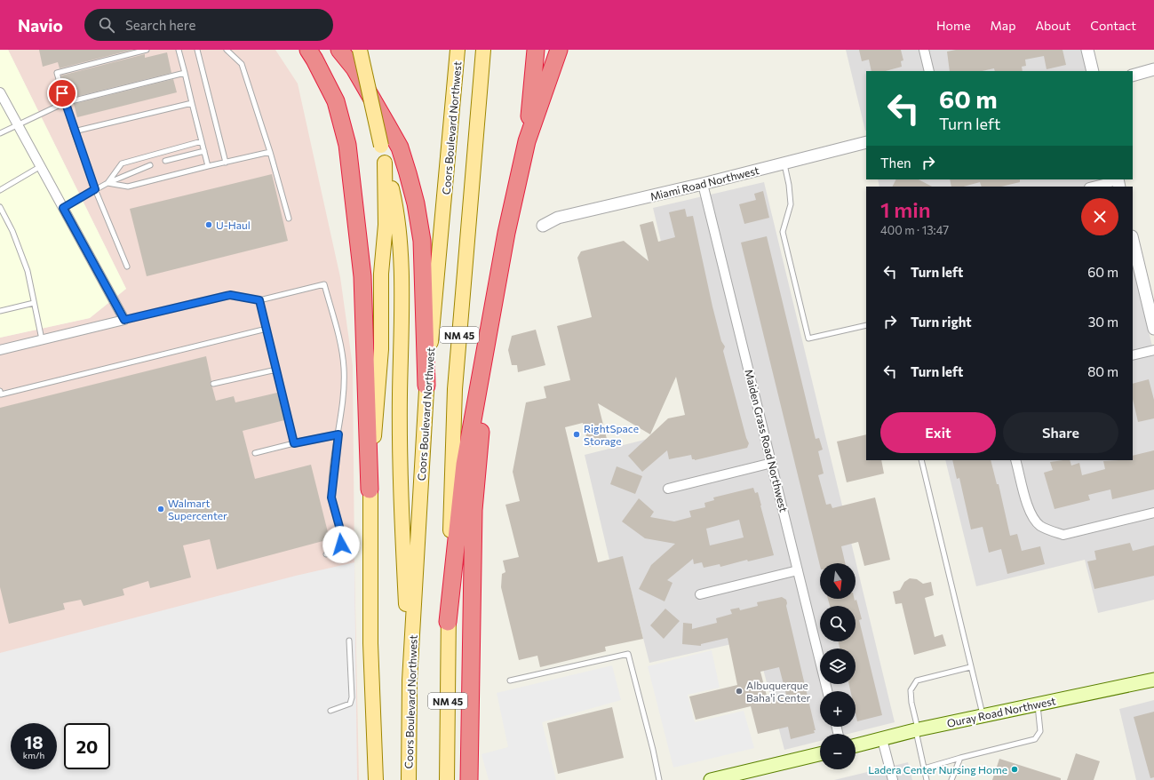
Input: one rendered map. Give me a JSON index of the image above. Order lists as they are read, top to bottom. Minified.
{"streets":{"main road":["Coors Boulevard Northwest","NM 45","Ouray Road Northwest"],"street":["Miami Road Northwest","Maiden Grass Road Northwest"]},"crossings":[["Miami Road Northwest","Maiden Grass Road Northwest"]],"places":["U-Haul","RightSpace Storage","Walmart Supercenter","Albuquerque Baha'i Center","Ladera Center Nursing Home"],"north":"bottom","page":{"header":"Navio","search":"Search here","nav":["Home","Map","About","Contact"],"turn":["60 m","Turn left"],"then":"Then","heading":["1 min","400 m · 13:47"],"list":[{"name":"Turn left","value":"60 m"},{"name":"Turn right","value":"30 m"},{"name":"Turn left","value":"80 m"}],"buttons":["Exit","Share"],"map_buttons":["+","−"],"speed":"18 km/h","limit":"20"}}
